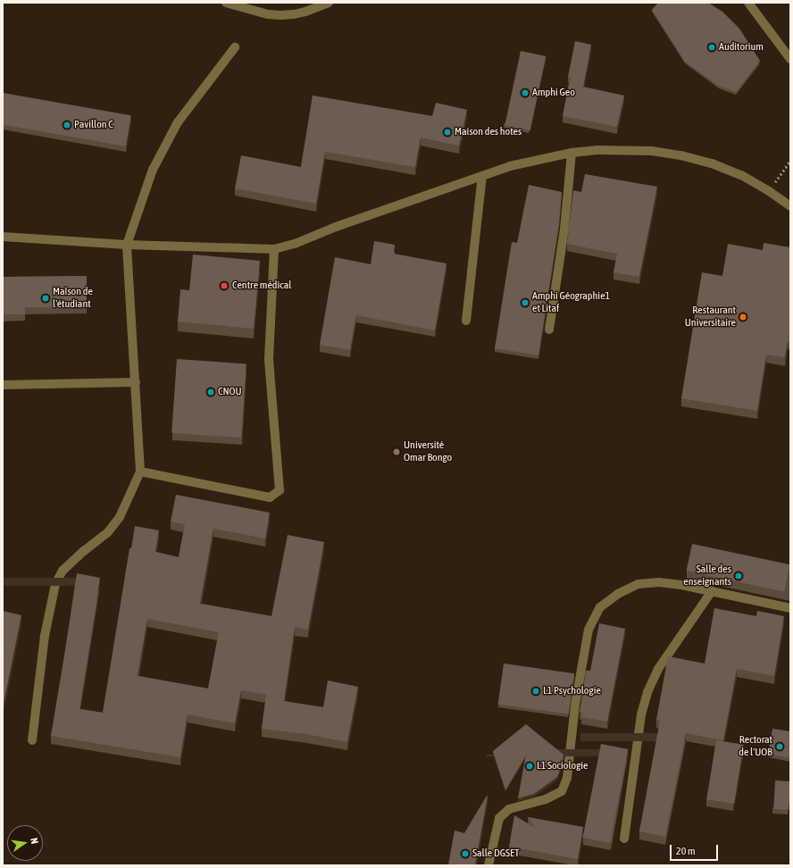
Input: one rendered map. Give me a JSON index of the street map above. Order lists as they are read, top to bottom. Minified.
{"places":["Auditorium","Amphi Geo","Pavillon C","Maison des hotes","Centre médical","Maîson de l'étudiant","Amphi Géographie1 et Litaf","Restaurant Universitaire","CNOU","Université Omar Bongo","Salle des enseignants","L1 Psychologie","Rectorat de l'UOB","L1 Sociologie","Salle DGSET"],"scale_bar":"20 m","north":"right"}
